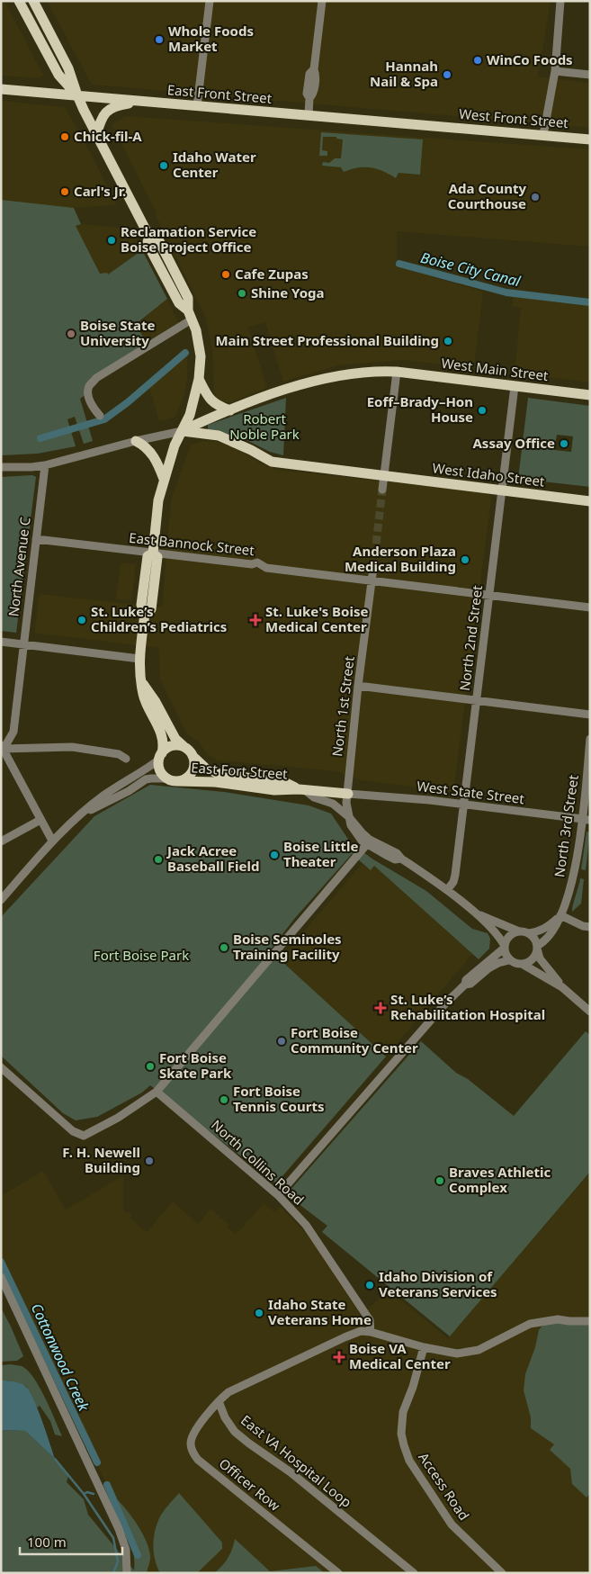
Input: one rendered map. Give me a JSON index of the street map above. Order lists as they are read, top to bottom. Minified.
{"streets":{"main road":["East Front Street","West Front Street","West Main Street","West Idaho Street","East Fort Street"],"street":["East Bannock Street","North Avenue C","North 2nd Street","North 1st Street","West State Street","North 3rd Street","North Collins Road","East VA Hospital Loop","Officer Row","Access Road"]},"crossings":[["East Front Street","West Front Street"],["West Main Street","West Idaho Street"],["West Main Street","North 2nd Street"],["West Idaho Street","North 2nd Street"],["East Bannock Street","North Avenue C"],["East Bannock Street","North 2nd Street"],["East Bannock Street","North 1st Street"],["North 2nd Street","West State Street"],["North 1st Street","East Fort Street"],["North 1st Street","West State Street"],["East Fort Street","West State Street"],["West State Street","North 3rd Street"],["East VA Hospital Loop","Officer Row"]],"water":["Boise City Canal","Cottonwood Creek"],"parks":["Robert Noble Park","Fort Boise Park"],"places":{"other":["Whole Foods Market","WinCo Foods","Hannah Nail & Spa","Chick-fil-A","Idaho Water Center","Carl's Jr.","Ada County Courthouse","Reclamation Service Boise Project Office","Cafe Zupas","Shine Yoga","Boise State University","Main Street Professional Building","Eoff–Brady–Hon House","Assay Office","Anderson Plaza Medical Building","St. Luke’s Children’s Pediatrics","Boise Little Theater","Jack Acree Baseball Field","Boise Seminoles Training Facility","Fort Boise Community Center","Fort Boise Skate Park","Fort Boise Tennis Courts","F. H. Newell Building","Braves Athletic Complex","Idaho Division of Veterans Services","Idaho State Veterans Home"],"health":["St. Luke's Boise Medical Center","St. Luke’s Rehabilitation Hospital","Boise VA Medical Center"]},"scale_bar":"100 m"}
